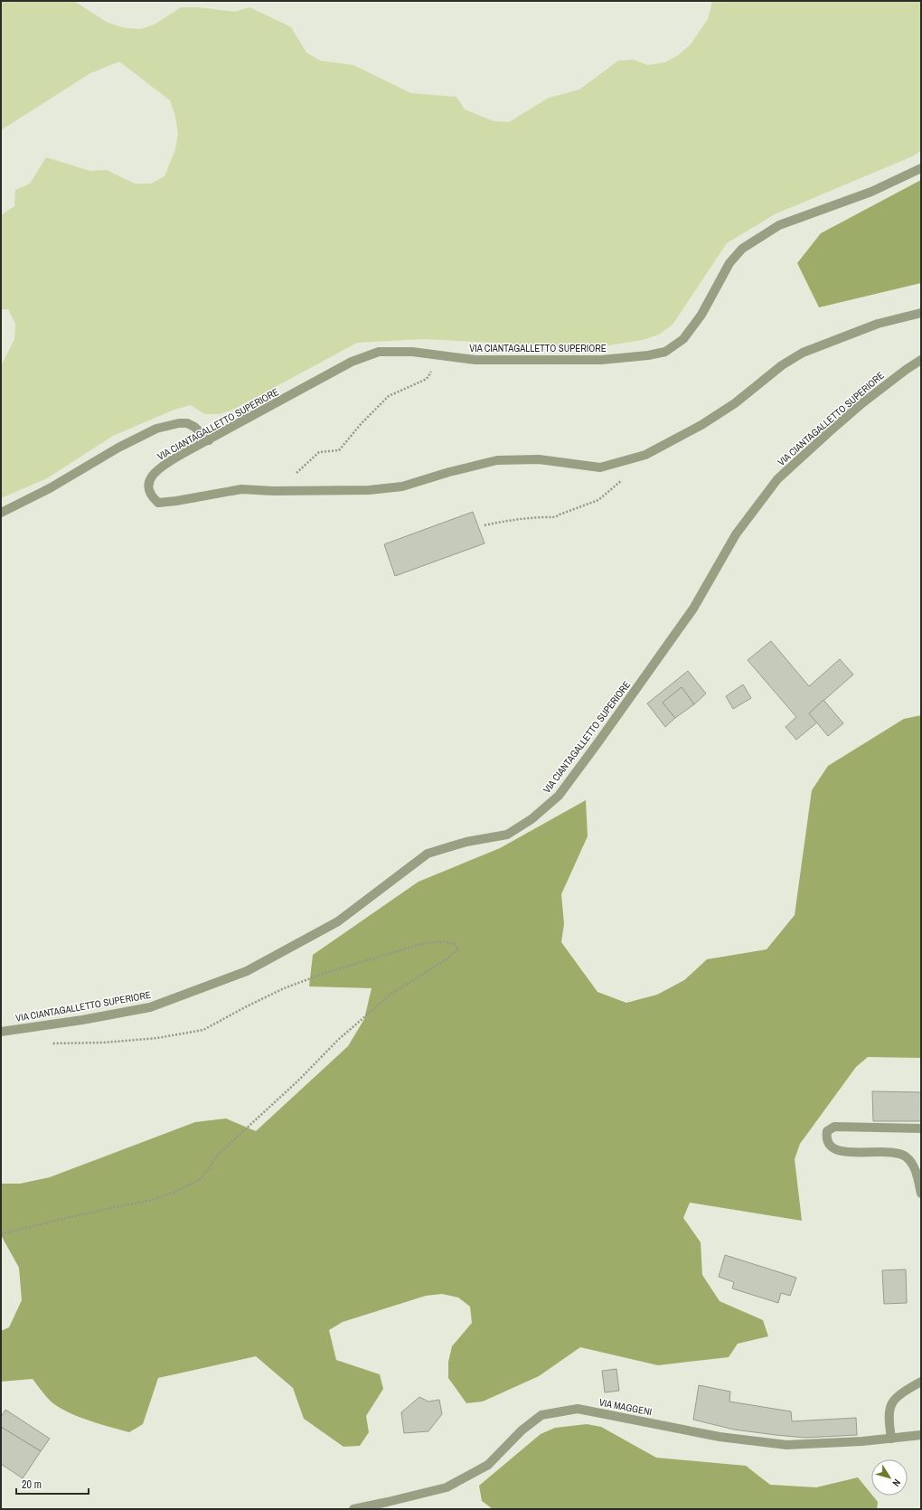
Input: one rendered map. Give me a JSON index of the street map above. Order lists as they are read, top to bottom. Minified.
{"streets":{"street":["VIA CIANTAGALLETTO SUPERIORE","VIA MAGGENI"]},"scale_bar":"20 m","north":"bottom right"}
